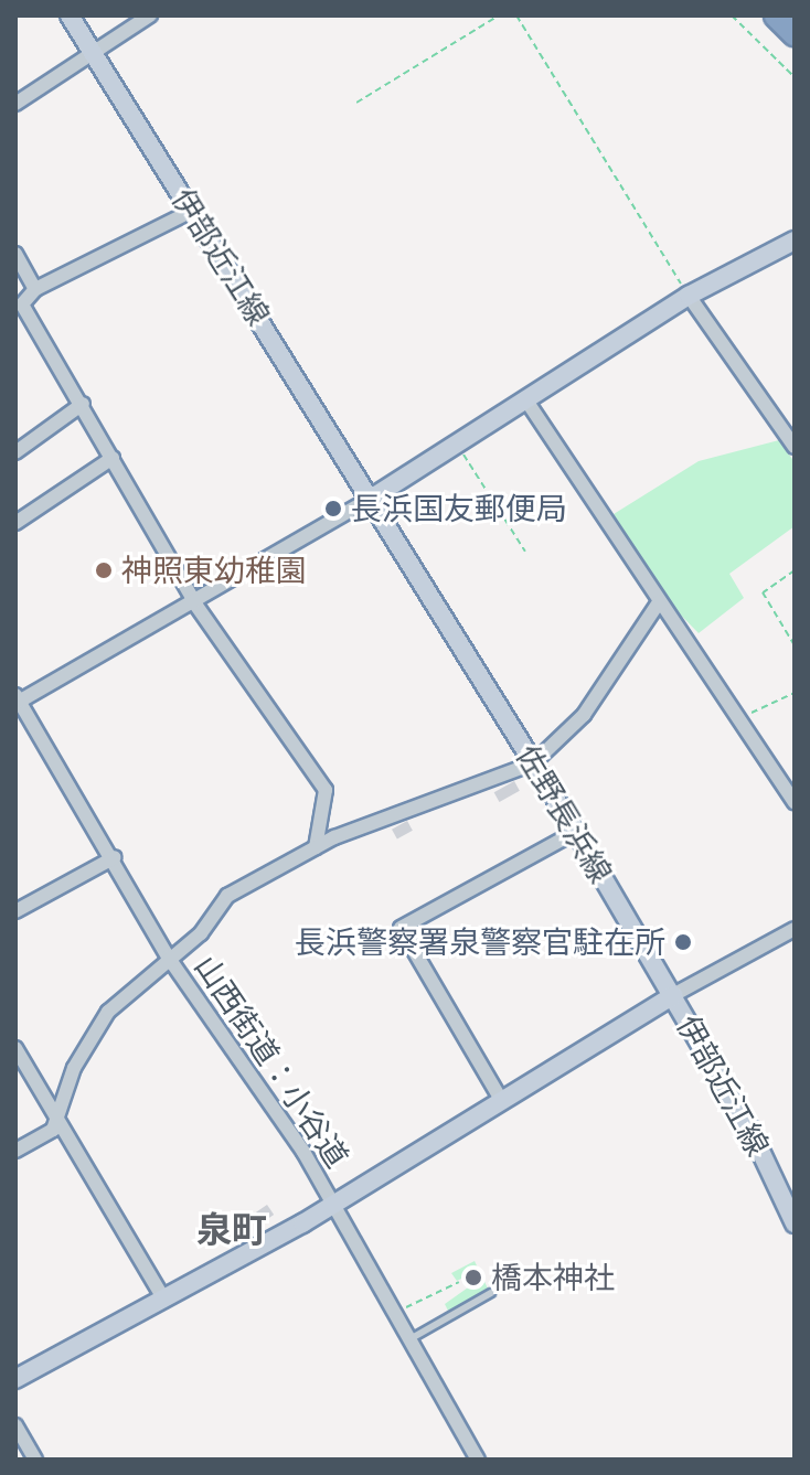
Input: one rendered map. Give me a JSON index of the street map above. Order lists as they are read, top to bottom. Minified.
{"streets":{"main road":["伊部近江線","佐野長浜線"],"street":["山西街道：小谷道"]},"crossings":[["伊部近江線","佐野長浜線"]],"districts":["泉町"],"places":["長浜国友郵便局","神照東幼稚園","長浜警察署泉警察官駐在所","橋本神社"]}
